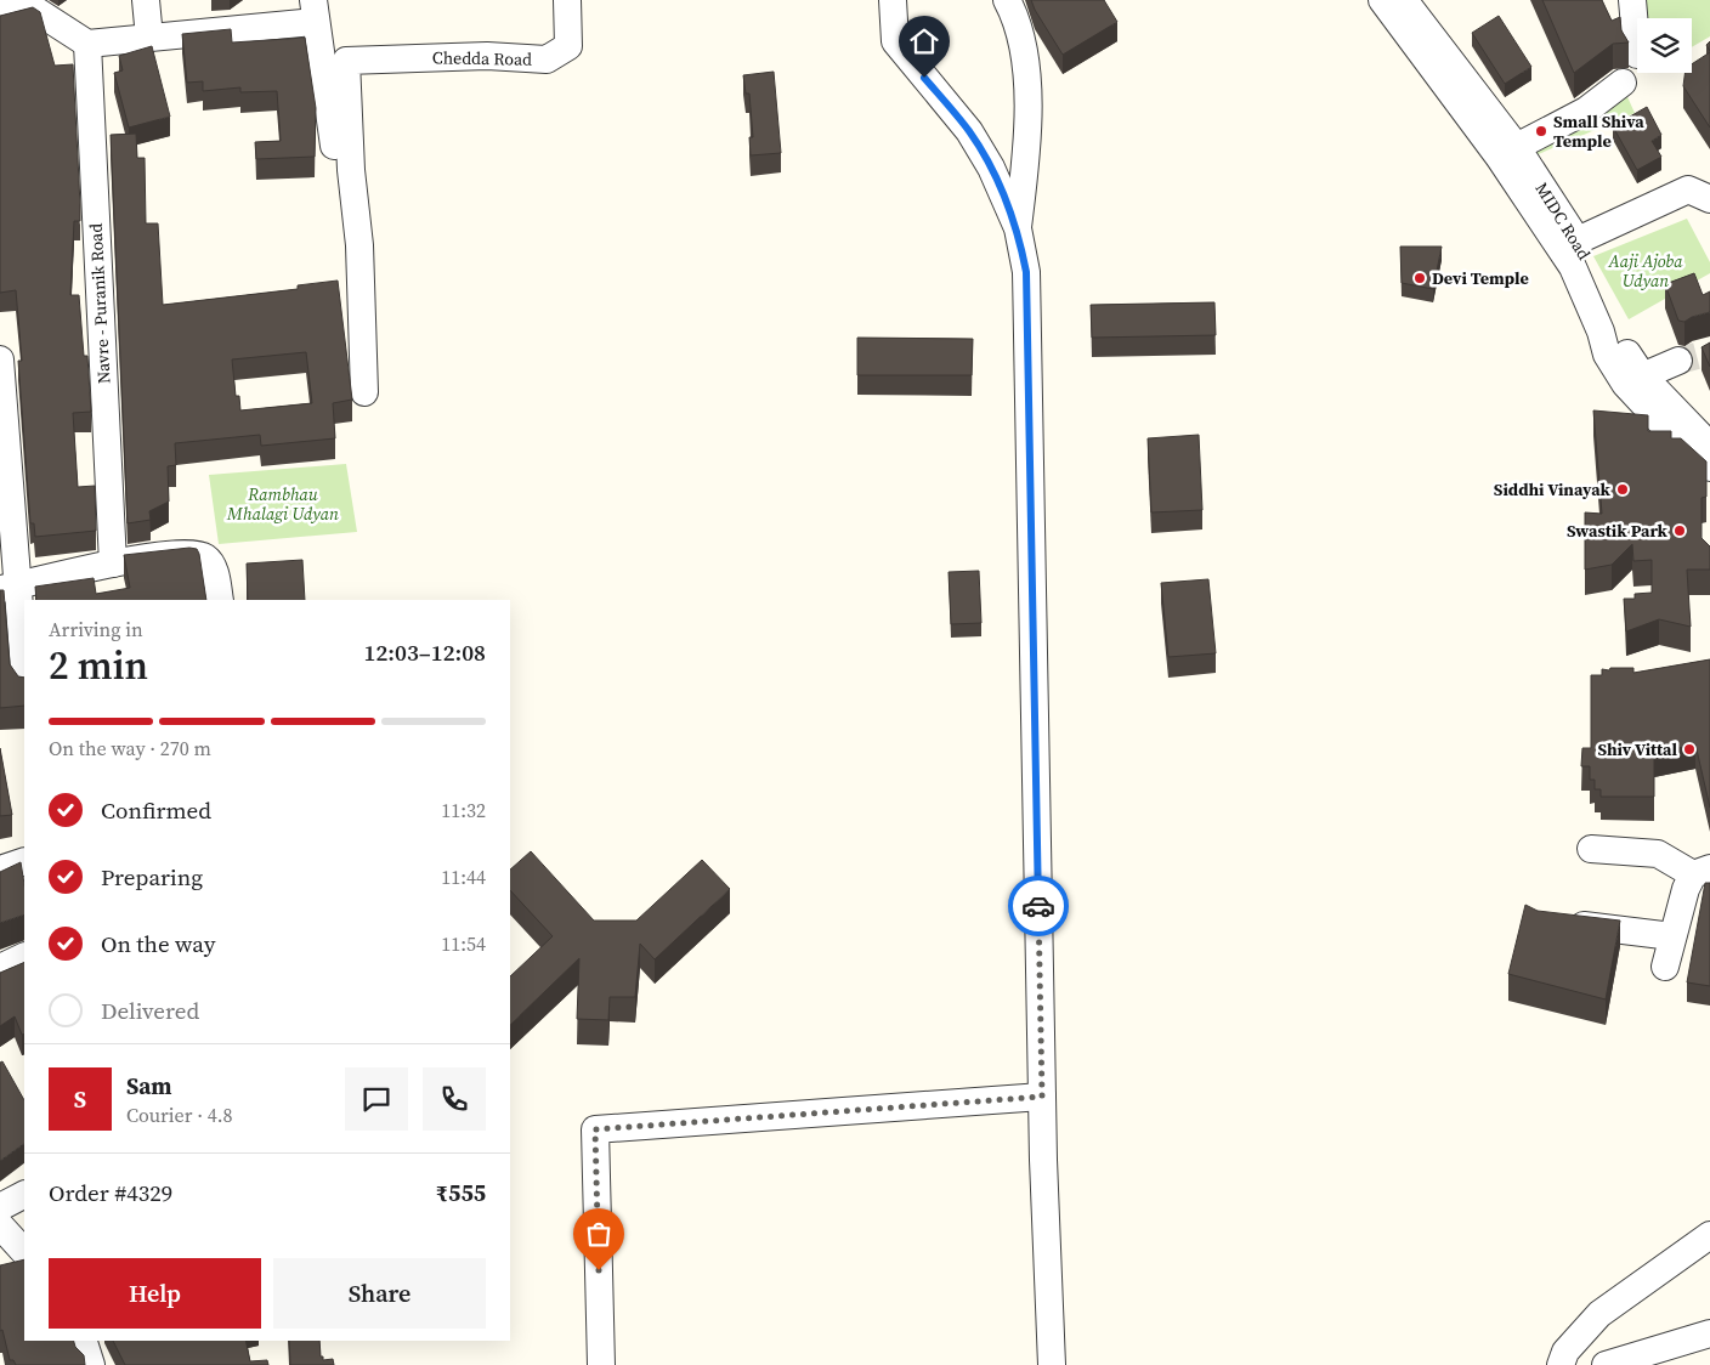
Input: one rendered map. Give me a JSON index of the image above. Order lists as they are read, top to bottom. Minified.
{"streets":{"street":["Chedda Road","MIDC Road","Navre - Puranik Road"]},"parks":["Aaji Ajoba Udyan","Rambhau Mhalagi Udyan"],"places":["Small Shiva Temple","Devi Temple","Siddhi Vinayak","Swastik Park","Shiv Vittal"],"page":{"heading":["2 min","Arriving in","12:03–12:08"],"panel":["Sam","Courier · 4.8","Order #4329","₹555"],"bar":"On the way · 270 m","list":[["Confirmed","11:32"],["Preparing","11:44"],["On the way","11:54"],"Delivered"],"round":"S","buttons":["Help","Share"]}}
